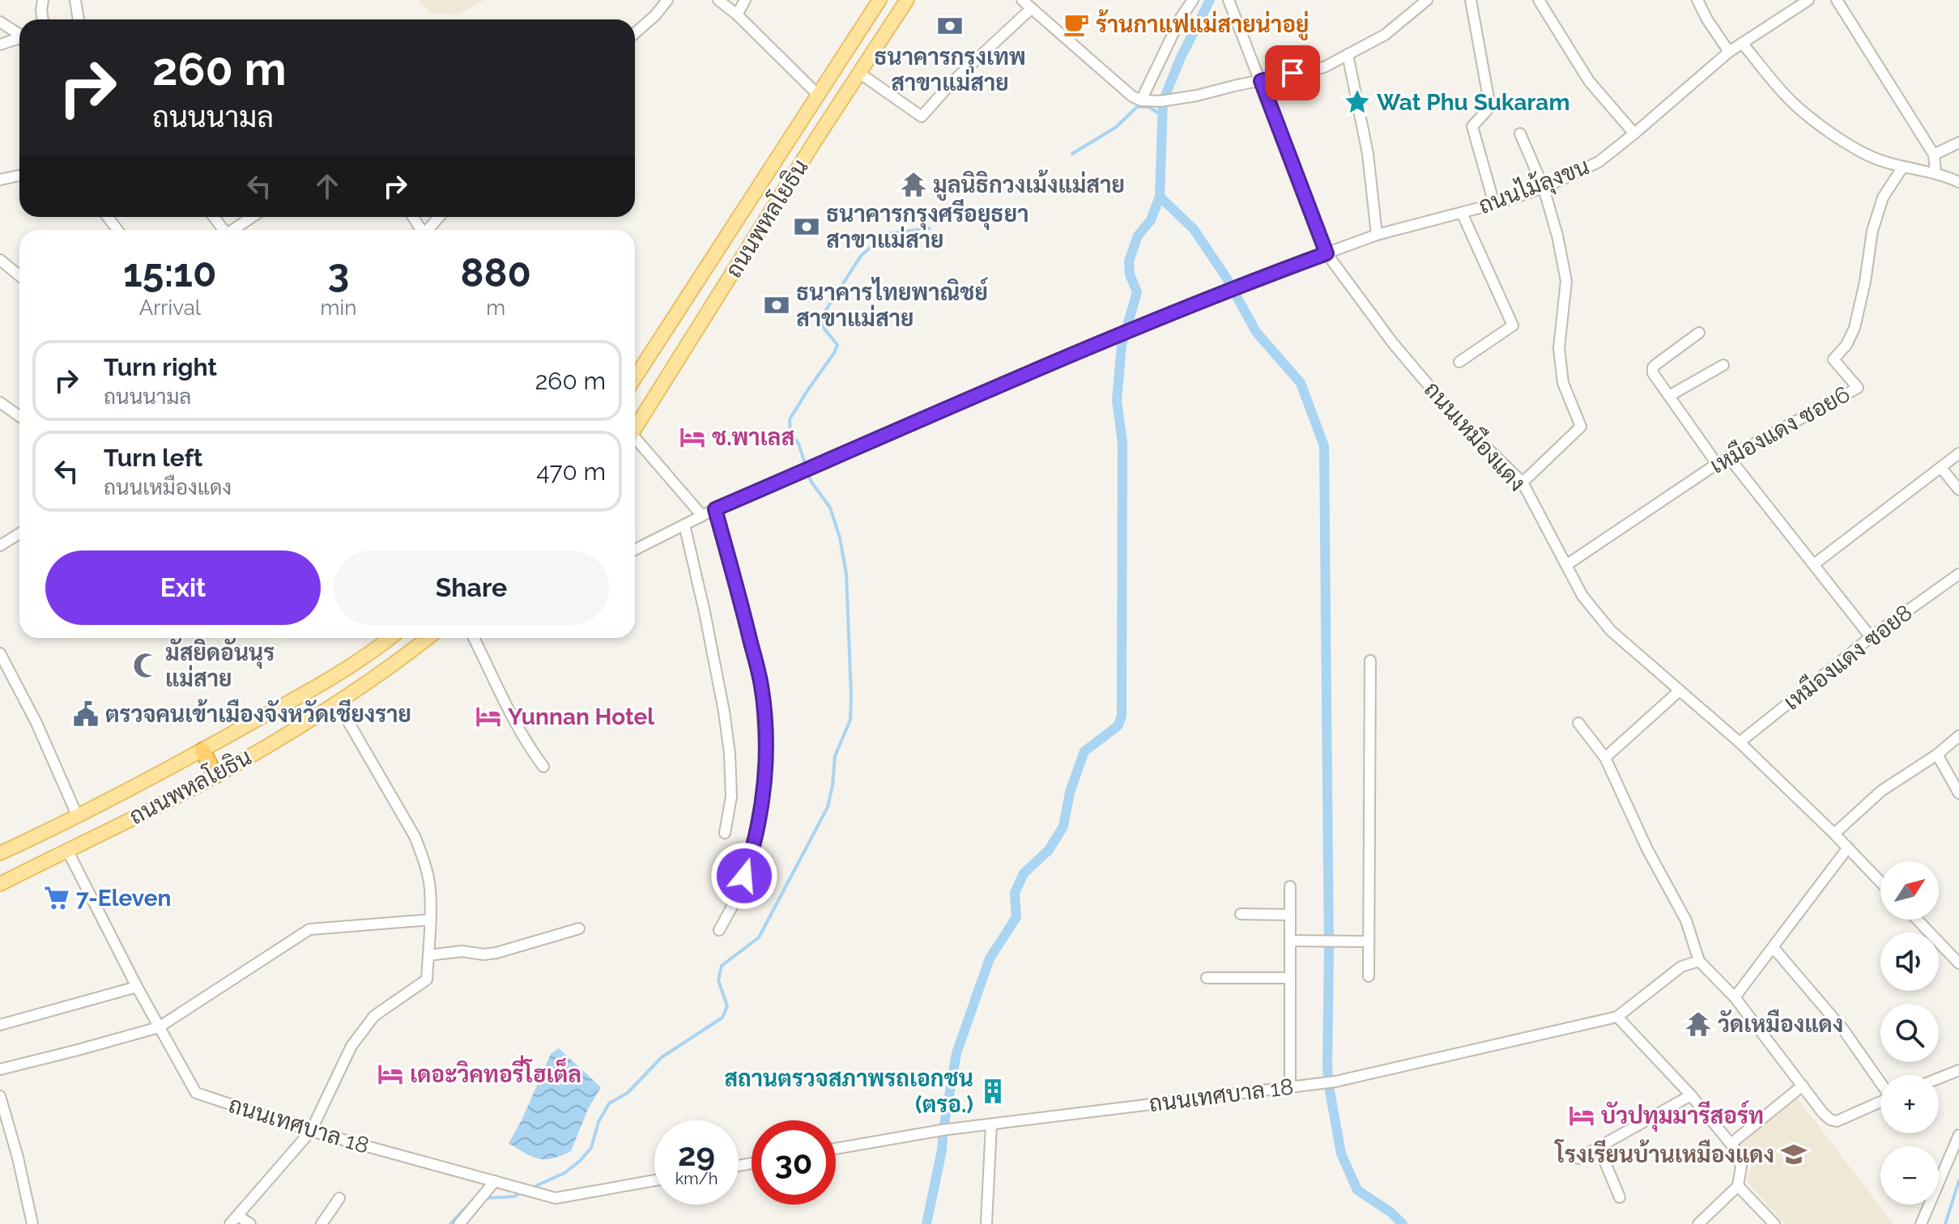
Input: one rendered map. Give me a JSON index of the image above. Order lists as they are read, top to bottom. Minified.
{"streets":{"main road":["ถนนพหลโยธิน"],"street":["ถนนไม้ลุงขน","เหมืองแดง ซอย6","ถนนเหมืองแดง","เหมืองแดง ซอย8","ถนนเทศบาล 18"]},"crossings":[["ถนนไม้ลุงขน","ถนนเหมืองแดง"],["ถนนพหลโยธิน","ถนนเทศบาล 18"],["เหมืองแดง ซอย6","ถนนเหมืองแดง"],["ถนนเหมืองแดง","เหมืองแดง ซอย8"]],"places":{"cafe":["ร้านกาแฟแม่สายน่าอยู่"],"bank":["ธนาคารกรุงเทพ สาขาแม่สาย","ธนาคารกรุงศรีอยุธยา สาขาแม่สาย","ธนาคารไทยพาณิชย์ สาขาแม่สาย"],"place":["Wat Phu Sukaram"],"temple":["มูลนิธิกวงเม้งแม่สาย","วัดเหมืองแดง"],"hotel":["ช.พาเลส","Yunnan Hotel","เดอะวิคทอรี่โฮเต็ล","บัวปทุมมารีสอร์ท"],"mosque":["มัสยิดอันนุร แม่สาย"],"public building":["ตรวจคนเข้าเมืองจังหวัดเชียงราย"],"supermarket":["7-Eleven"],"building":["สถานตรวจสภาพรถเอกชน (ตรอ.)"],"school or university":["โรงเรียนบ้านเหมืองแดง"]},"north":"top right","page":{"turn":["260 m","ถนนนามล"],"eta":["15:10","Arrival","3","min","880","m"],"list":[{"name":"Turn right","note":"ถนนนามล","value":"260 m"},{"name":"Turn left","note":"ถนนเหมืองแดง","value":"470 m"}],"buttons":["Exit","Share"],"map_buttons":["+","−"],"speed":"29 km/h","limit":"30"}}
